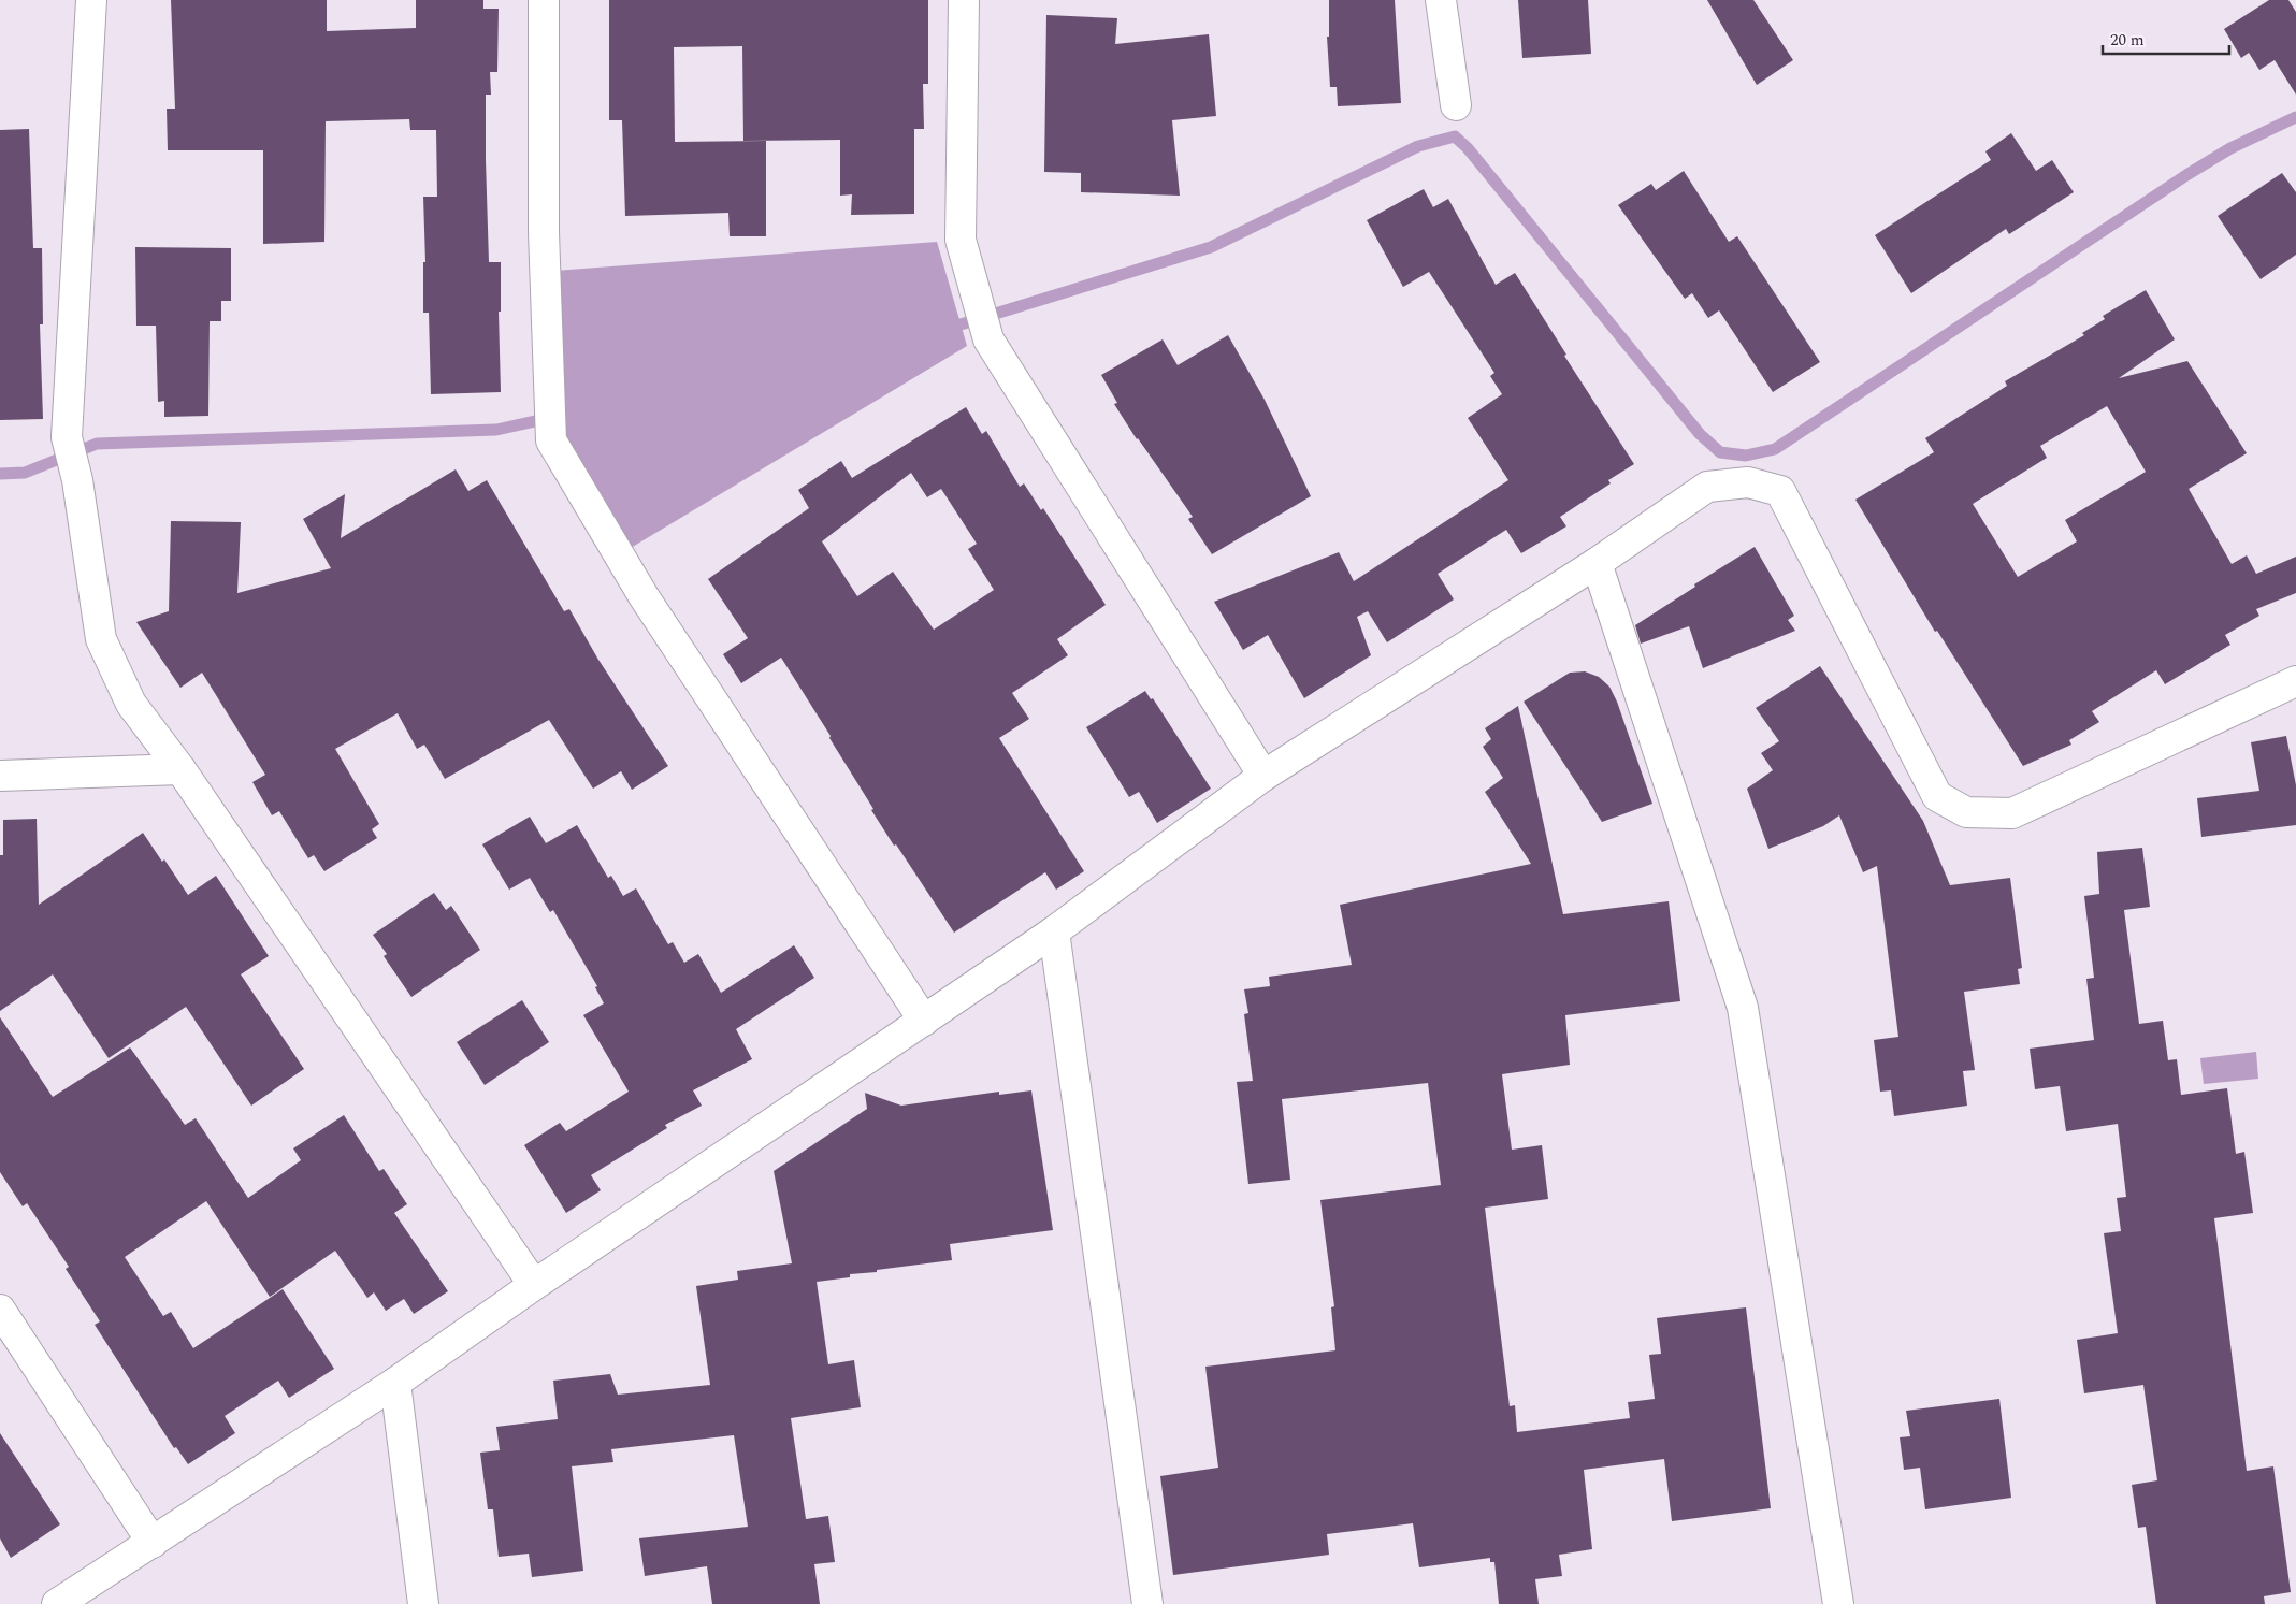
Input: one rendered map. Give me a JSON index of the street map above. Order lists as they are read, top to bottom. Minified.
{"scale_bar":"20 m"}
